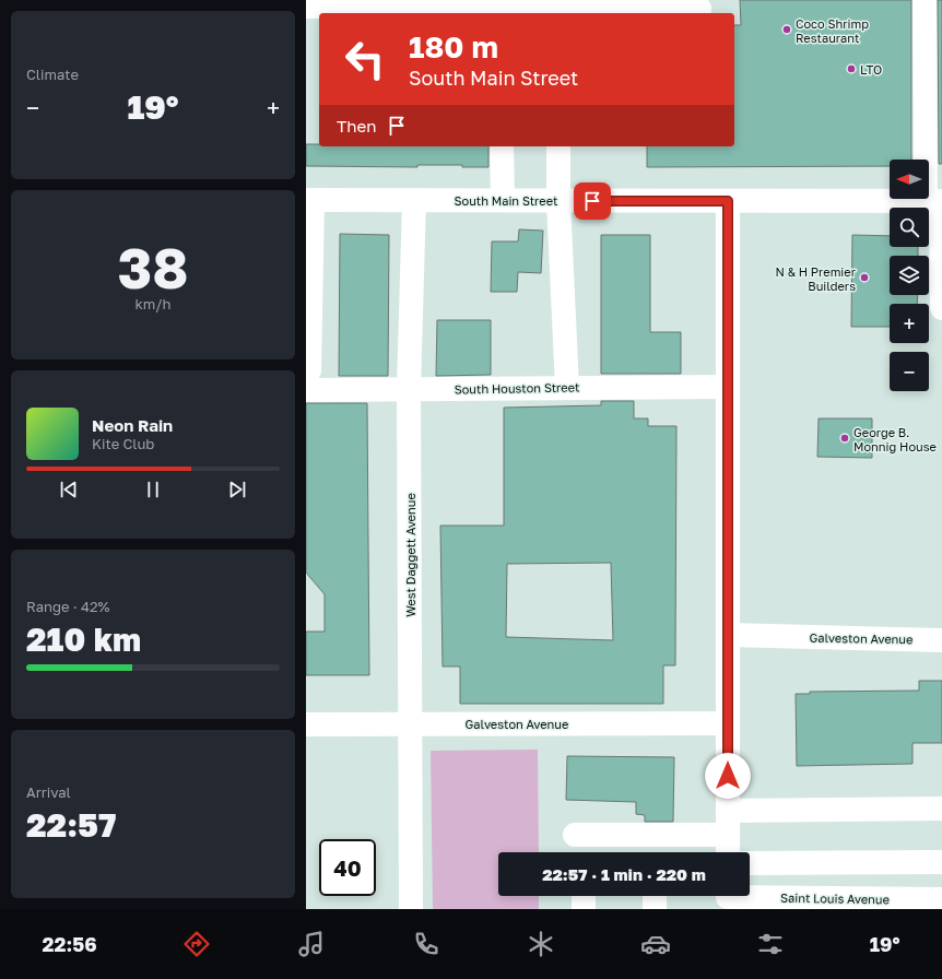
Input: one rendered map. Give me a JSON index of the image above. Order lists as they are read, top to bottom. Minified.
{"streets":{"street":["South Main Street","South Houston Street","West Daggett Avenue","Galveston Avenue","Saint Louis Avenue"]},"crossings":[["South Main Street","West Daggett Avenue"],["South Houston Street","West Daggett Avenue"],["West Daggett Avenue","Galveston Avenue"]],"places":["Coco Shrimp Restaurant","LTO","N & H Premier Builders","George B. Monnig House"],"north":"left","page":{"tile":["Climate",["38","km/h"],["Range · 42%","210 km"],["Arrival","22:57"]],"turn":["180 m","South Main Street"],"heat":["−","19°","+"],"then":"Then","map_buttons":["+","−"],"song":["Neon Rain","Kite Club"],"limit":"40","trip":"22:57 · 1 min · 220 m","tabs":["22:56","19°"]}}
